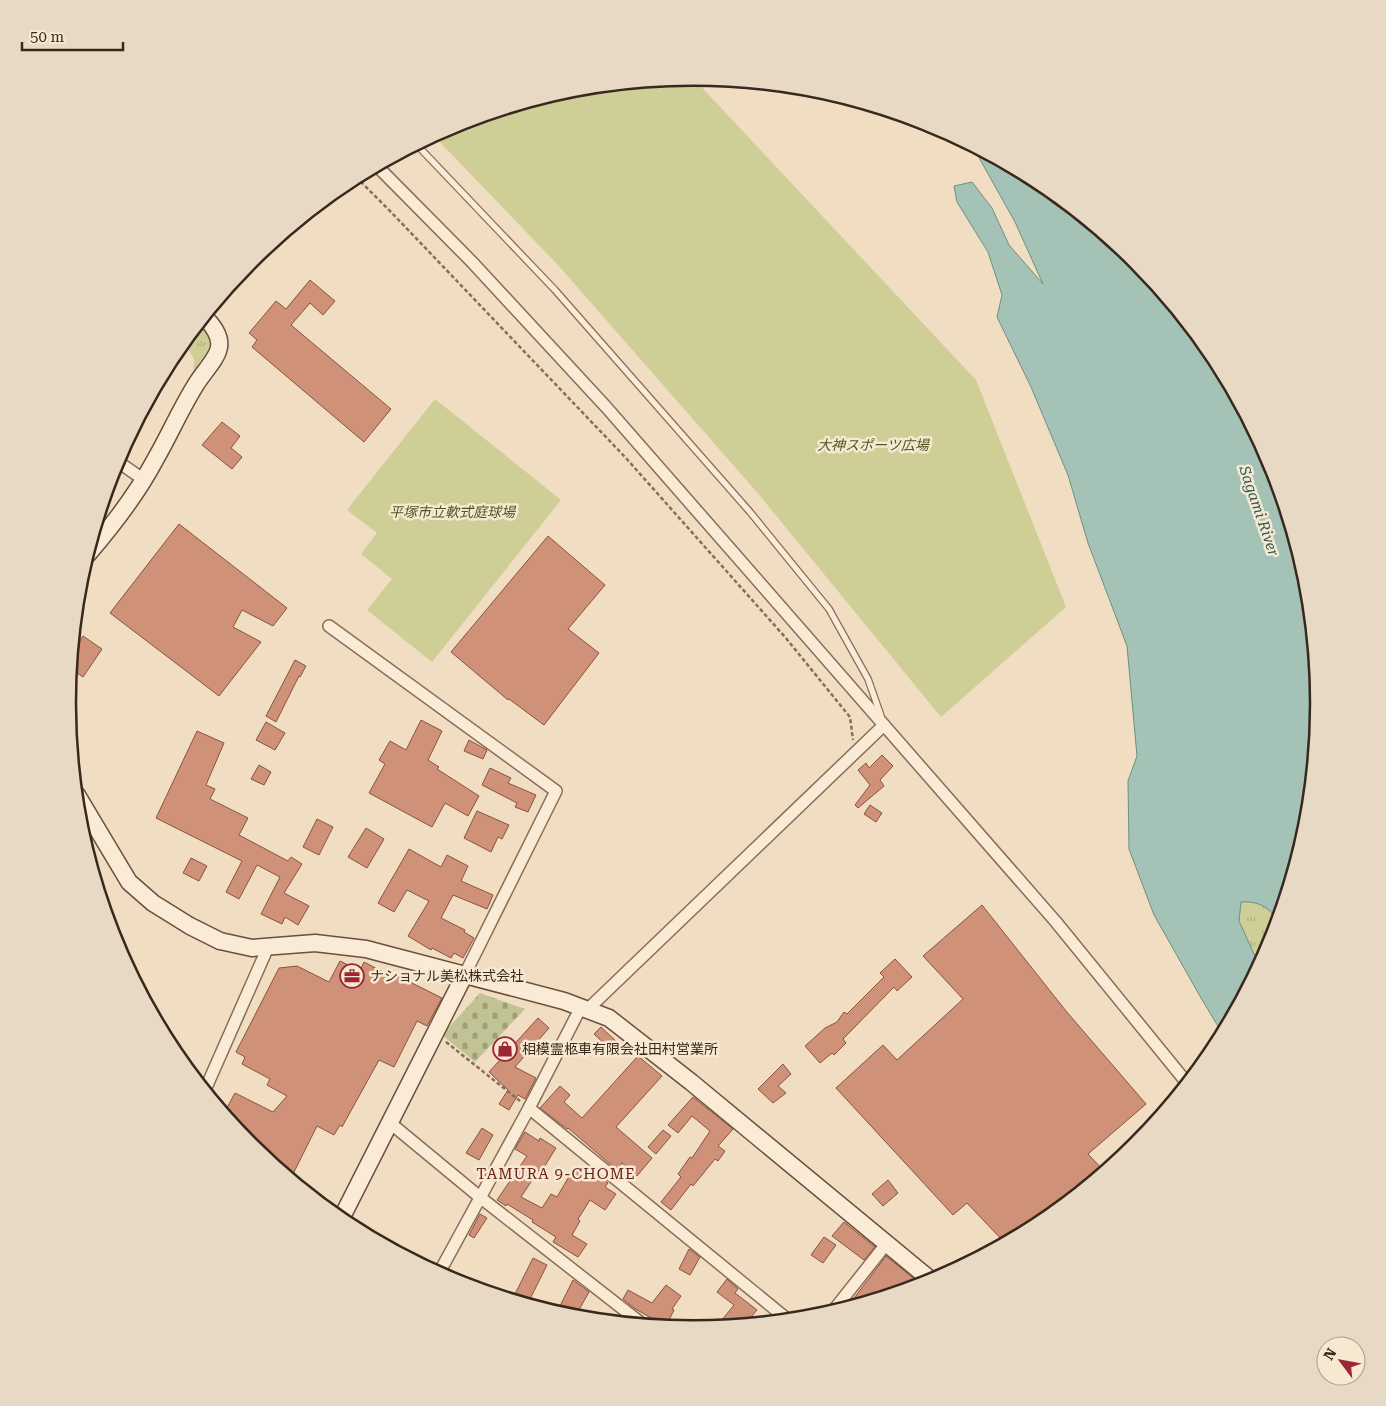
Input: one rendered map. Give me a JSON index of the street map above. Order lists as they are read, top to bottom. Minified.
{"districts":["TAMURA 9-CHOME"],"water":["Sagami River"],"parks":["大神スポーツ広場","平塚市立軟式庭球場"],"places":{"office":["ナショナル美松株式会社"],"shop":["相模霊柩車有限会社田村営業所"]},"scale_bar":"50 m","north":"top left"}
